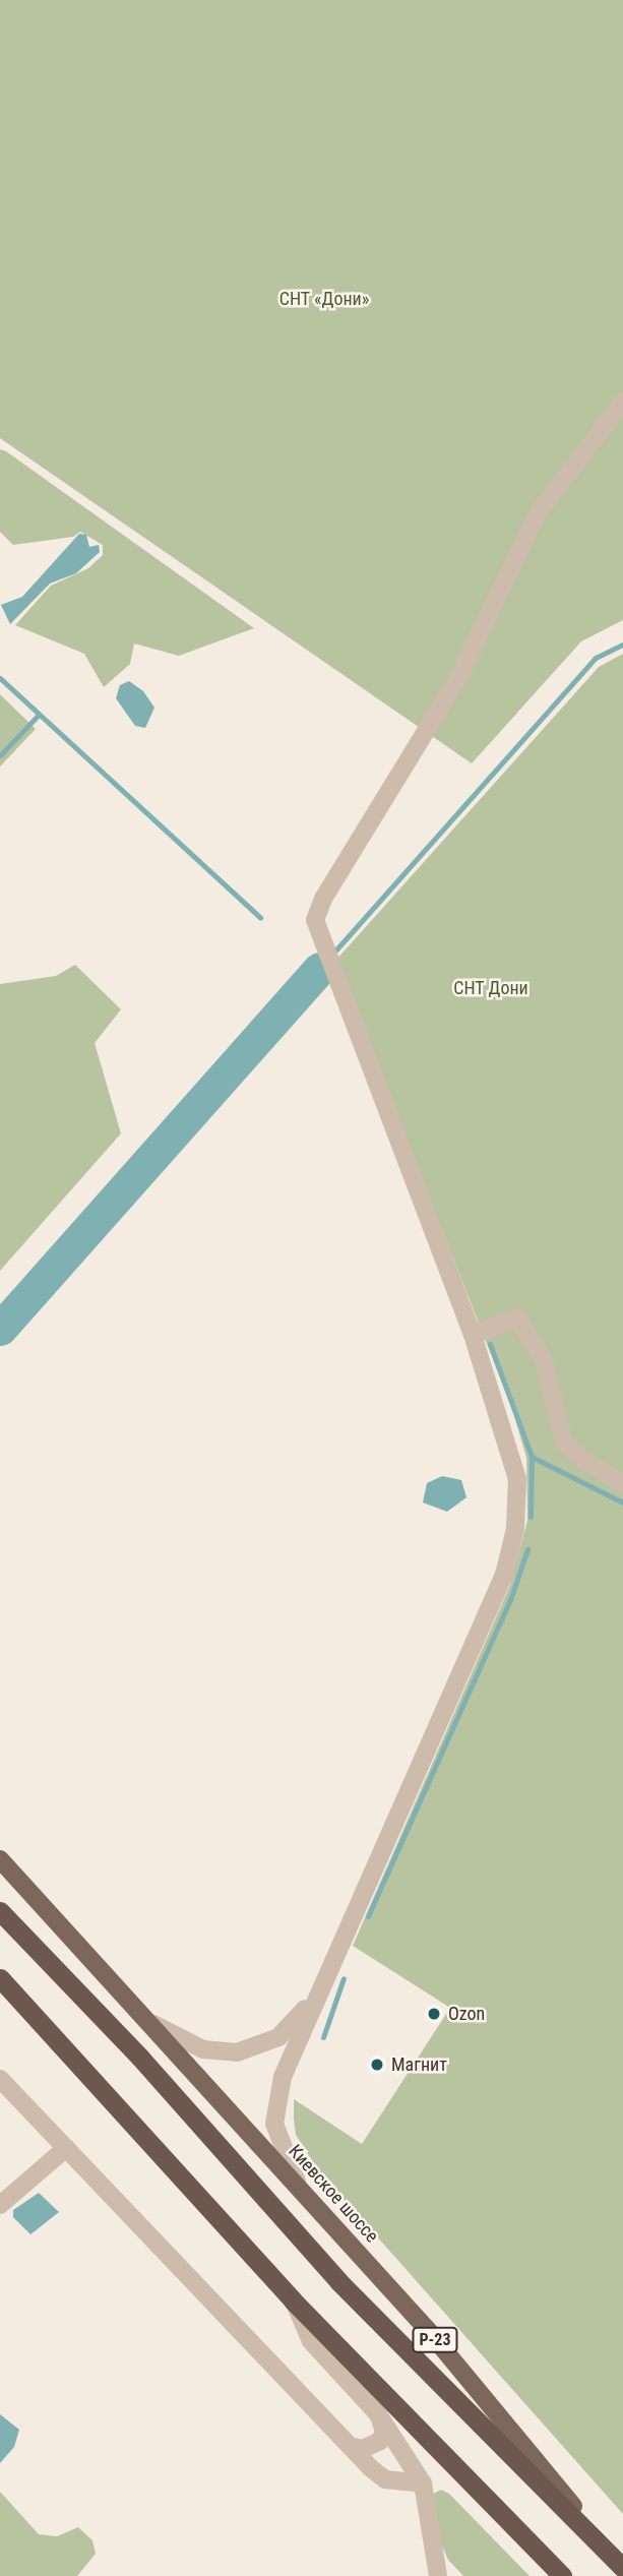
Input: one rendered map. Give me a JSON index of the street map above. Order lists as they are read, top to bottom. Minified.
{"streets":{"highway":["Р-23"],"main road":["Киевское шоссе"]},"crossings":[["Киевское шоссе","Р-23"]],"parks":["СНТ «Дони»","СНТ Дони"],"places":["Ozon","Магнит"]}
